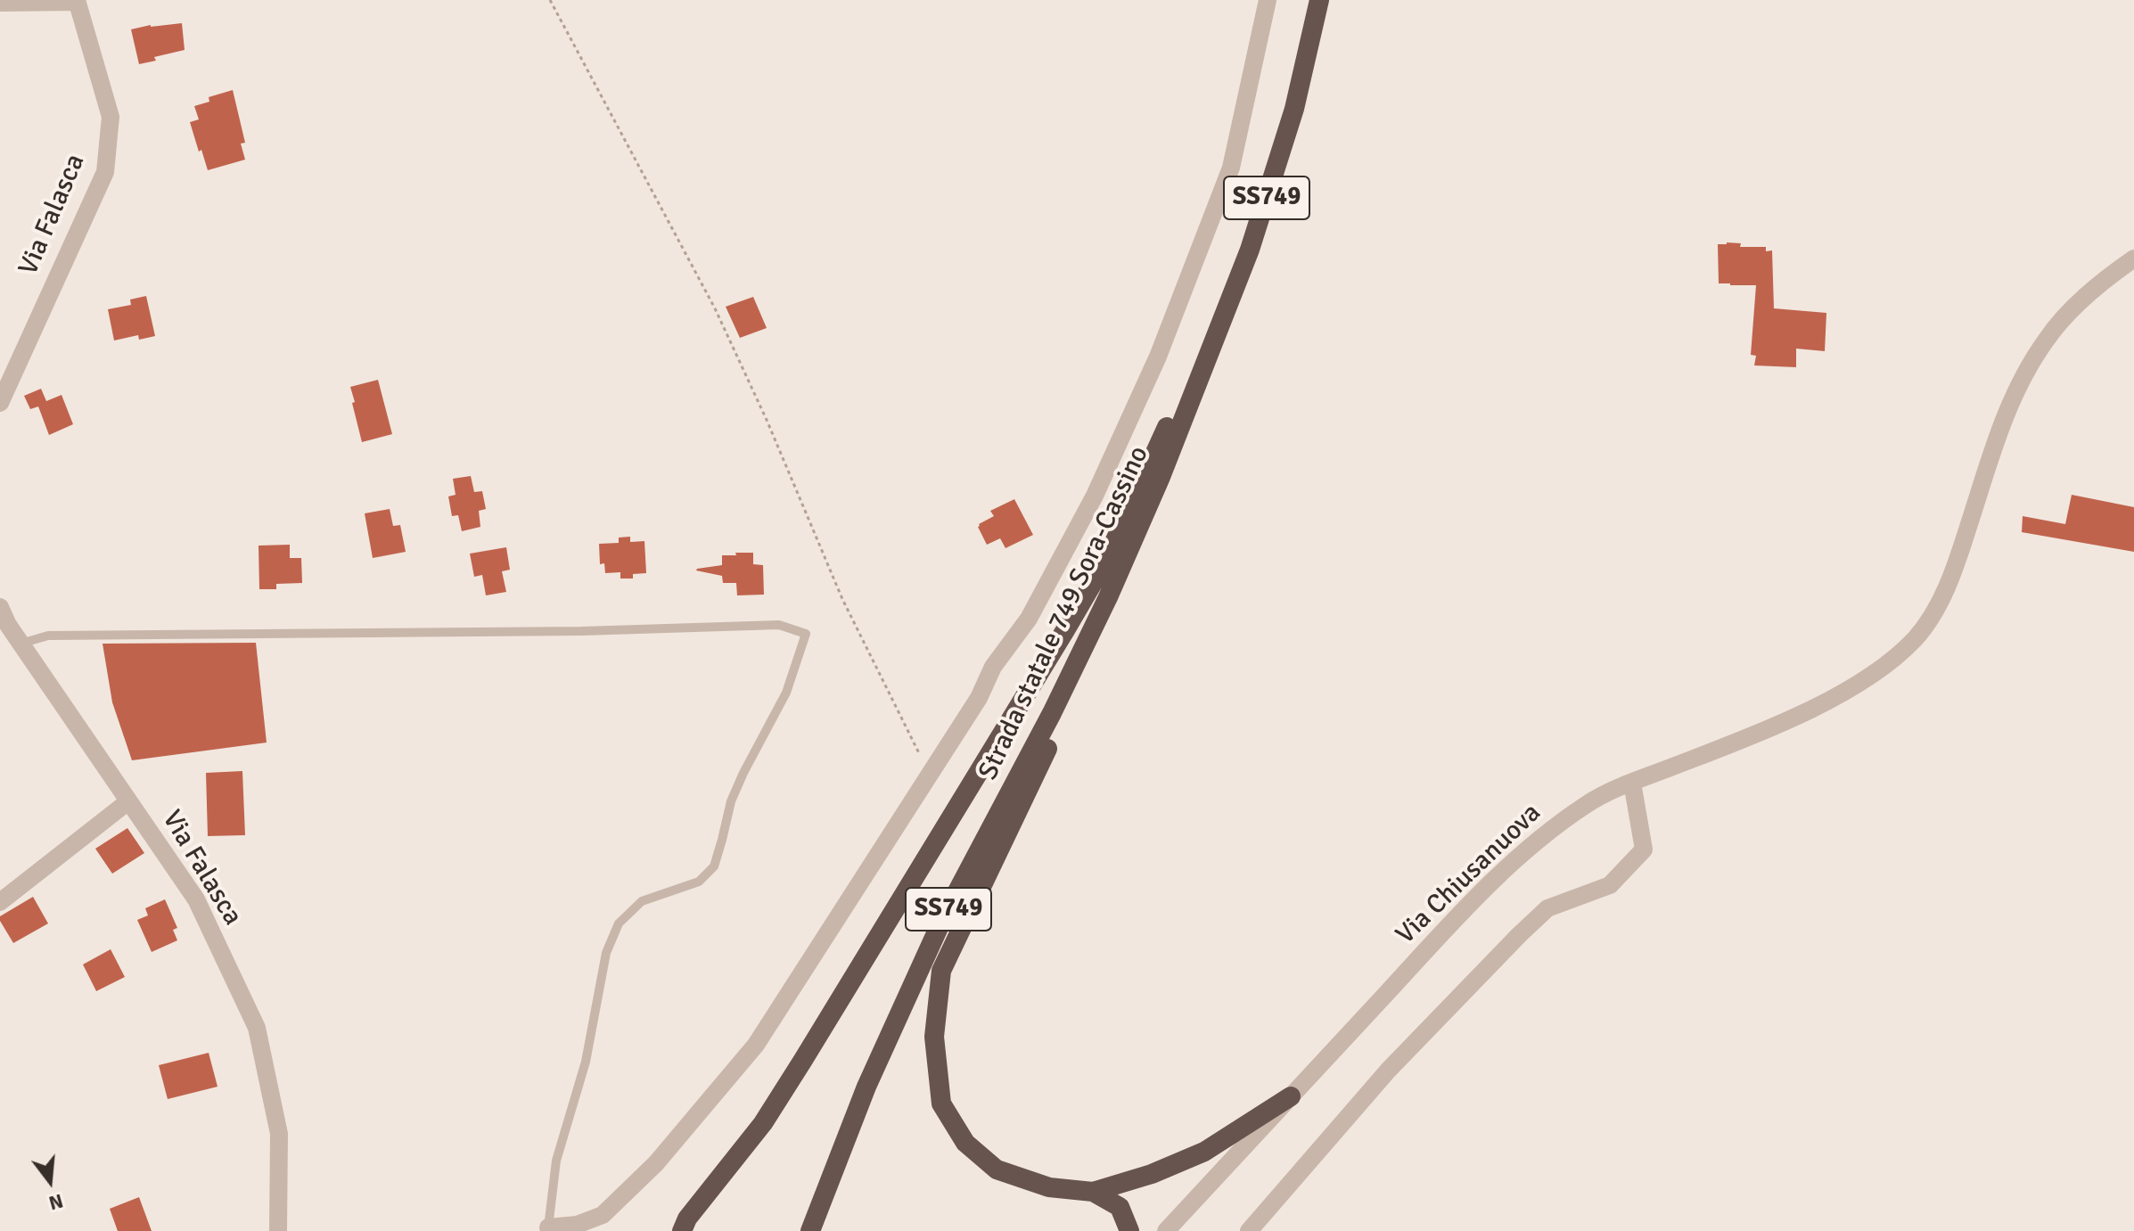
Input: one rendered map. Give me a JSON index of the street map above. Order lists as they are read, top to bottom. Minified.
{"streets":{"highway":["SS749","Strada statale 749 Sora-Cassino"],"street":["Via Falasca","Via Chiusanuova"]},"north":"bottom"}
